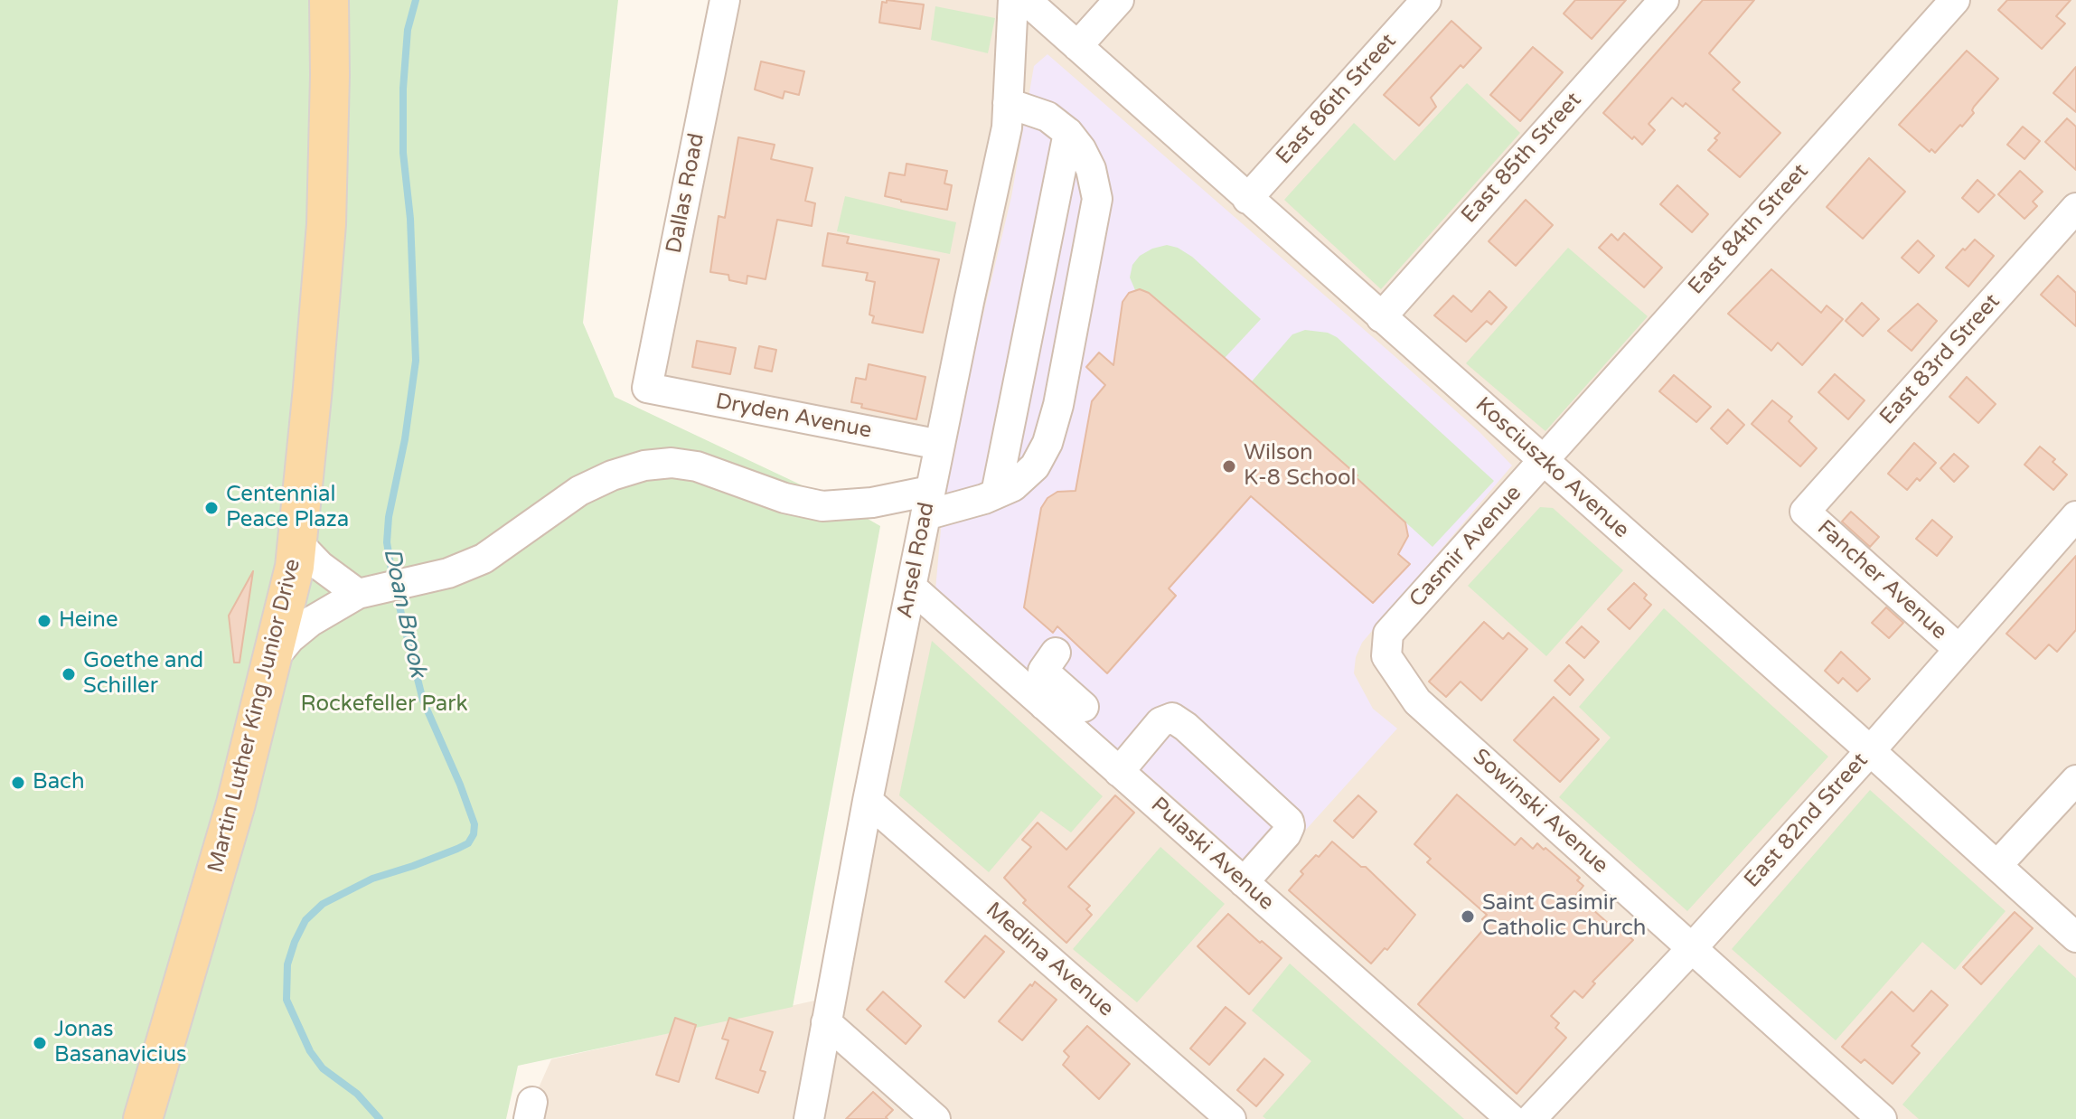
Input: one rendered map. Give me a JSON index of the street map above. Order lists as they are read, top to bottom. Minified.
{"streets":{"main road":["Martin Luther King Junior Drive"],"street":["East 86th Street","East 85th Street","Dallas Road","East 84th Street","East 83rd Street","Dryden Avenue","Kosciuszko Avenue","Casmir Avenue","Ansel Road","Fancher Avenue","Sowinski Avenue","East 82nd Street","Pulaski Avenue","Medina Avenue"]},"crossings":[["East 86th Street","Kosciuszko Avenue"],["East 85th Street","Kosciuszko Avenue"],["Dallas Road","Dryden Avenue"],["East 84th Street","Kosciuszko Avenue"],["East 84th Street","Casmir Avenue"],["East 83rd Street","Fancher Avenue"],["Dryden Avenue","Ansel Road"],["Kosciuszko Avenue","Casmir Avenue"],["Kosciuszko Avenue","East 82nd Street"],["Casmir Avenue","Sowinski Avenue"],["Ansel Road","Pulaski Avenue"],["Ansel Road","Medina Avenue"],["Fancher Avenue","East 82nd Street"],["Sowinski Avenue","East 82nd Street"]],"water":["Doan Brook"],"parks":["Rockefeller Park"],"places":["Wilson K-8 School","Centennial Peace Plaza","Heine","Goethe and Schiller","Bach","Saint Casimir Catholic Church","Jonas Basanavicius"]}
